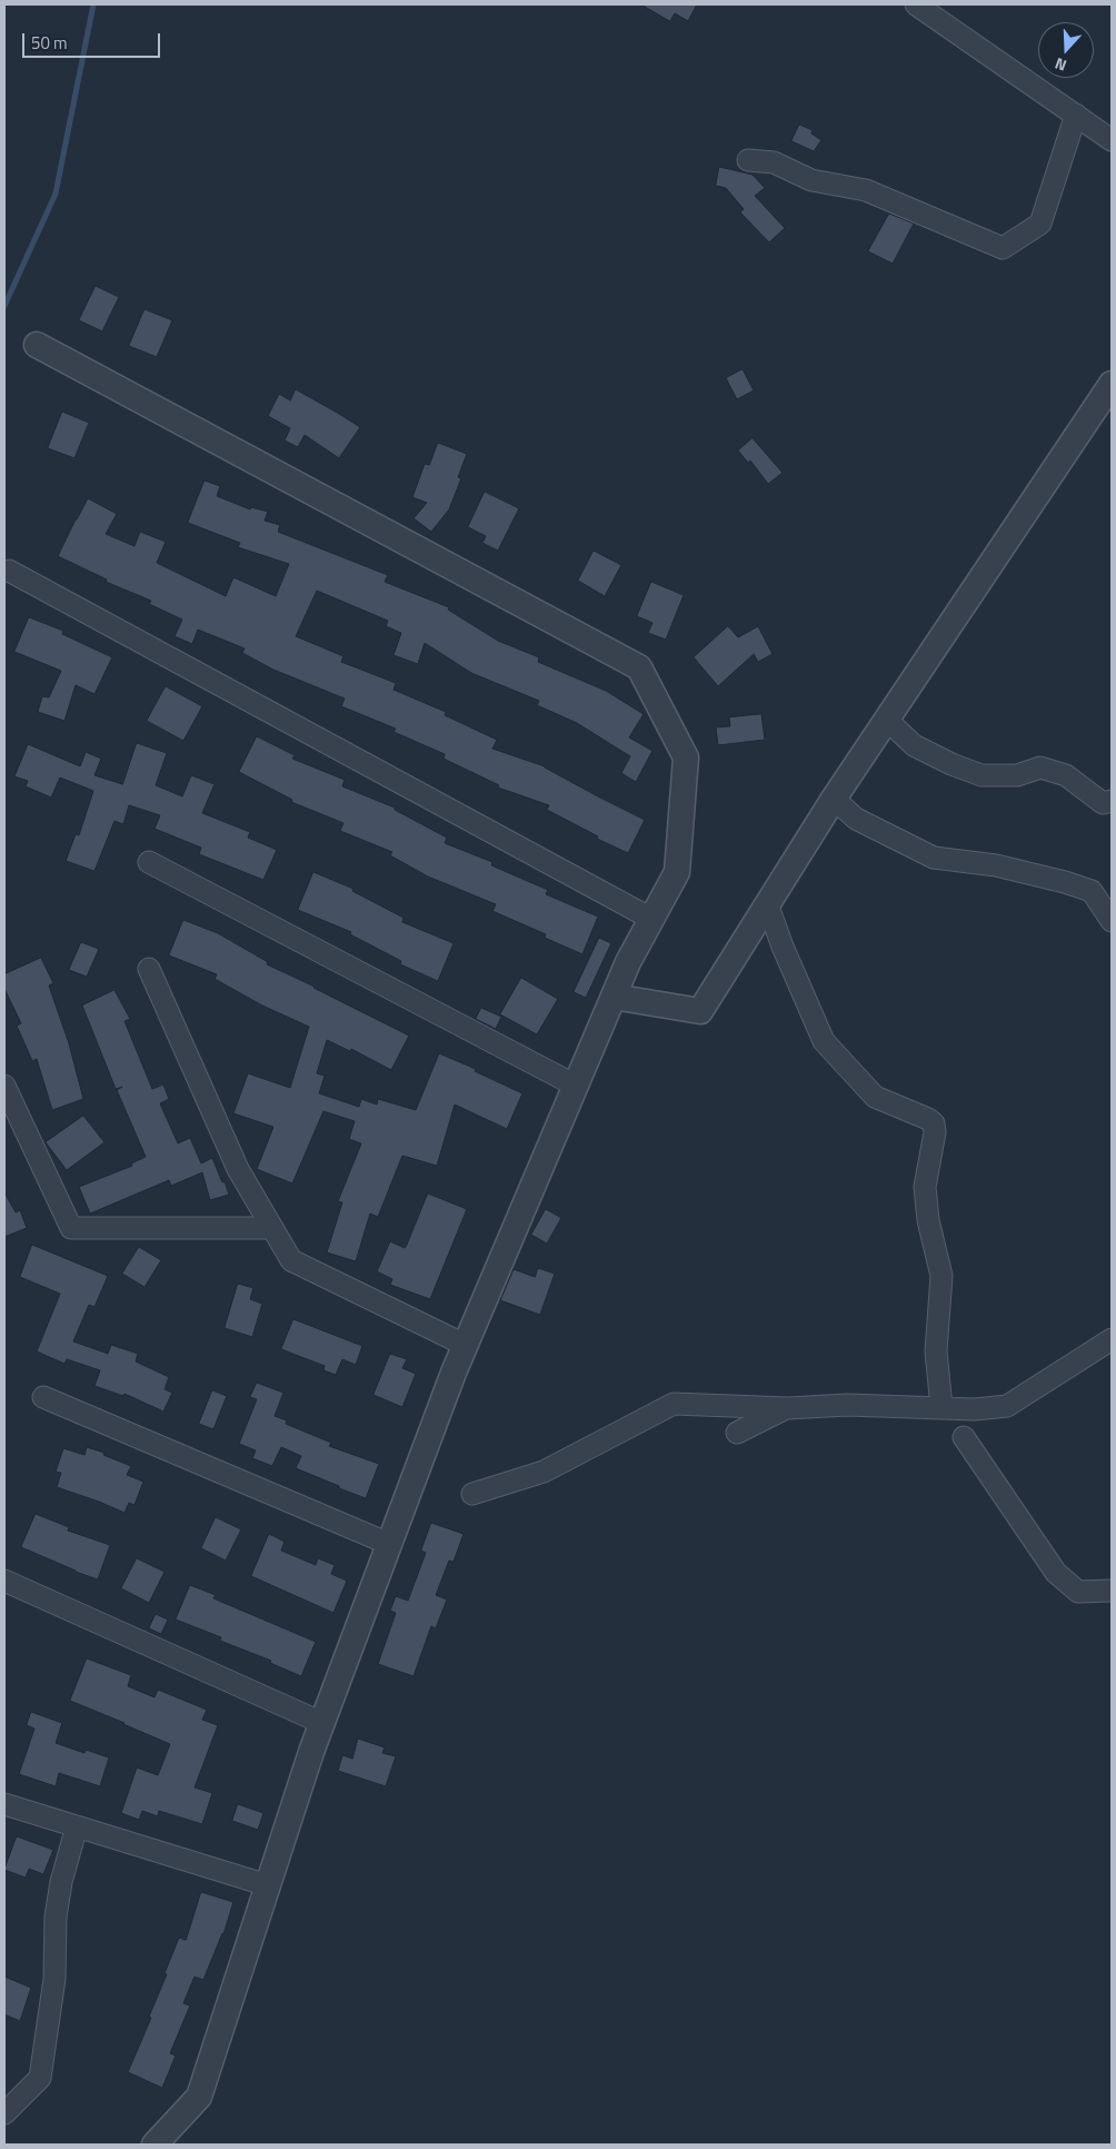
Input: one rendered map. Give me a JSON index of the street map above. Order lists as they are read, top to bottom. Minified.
{"scale_bar":"50 m","north":"bottom"}
